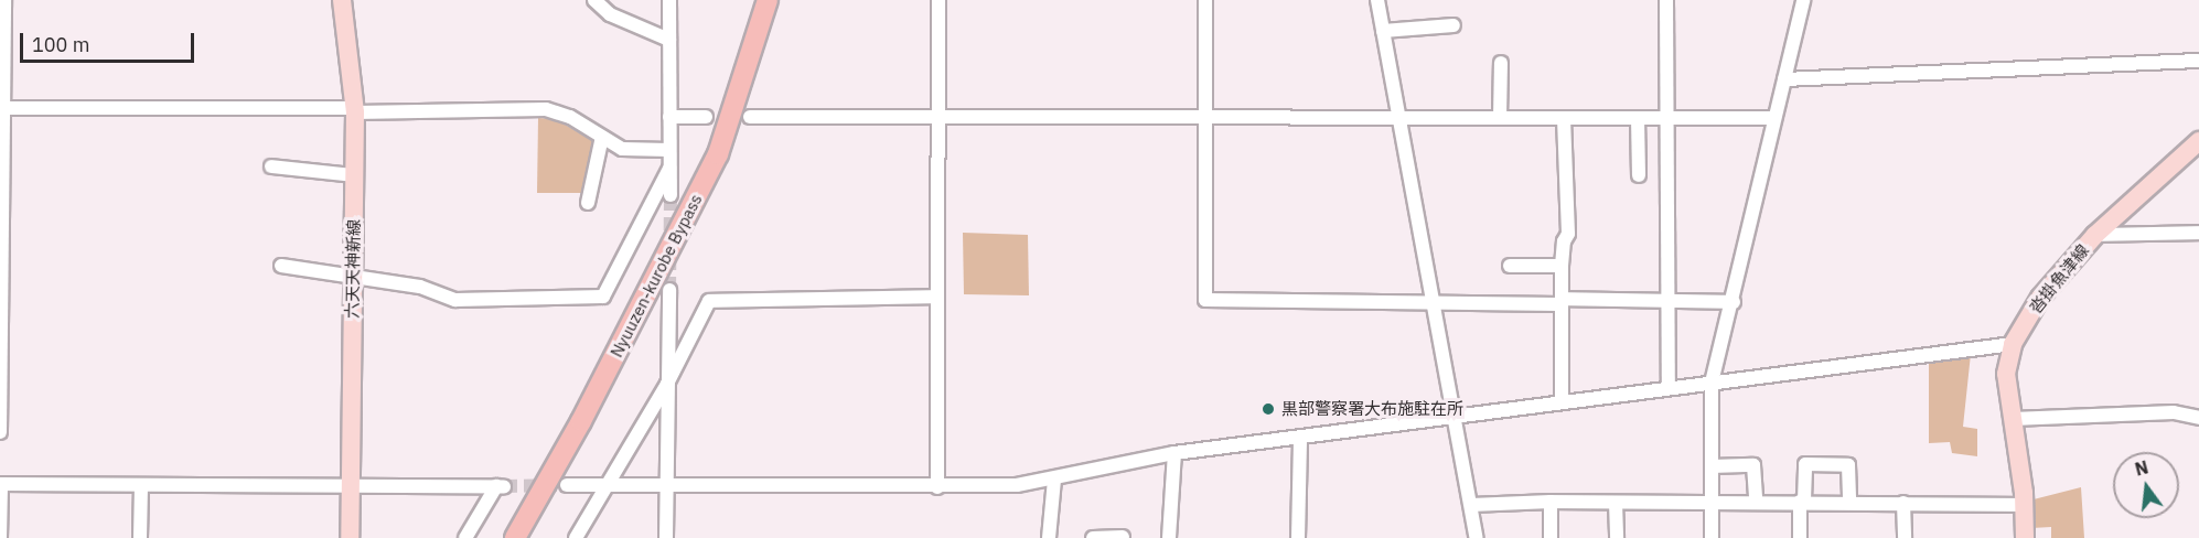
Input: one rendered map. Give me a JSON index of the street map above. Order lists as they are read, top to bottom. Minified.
{"streets":{"highway":["Nyuuzen-kurobe Bypass"],"main road":["六天天神新線","沓掛魚津線"]},"places":["黒部警察署大布施駐在所"],"scale_bar":"100 m","north":"top"}
